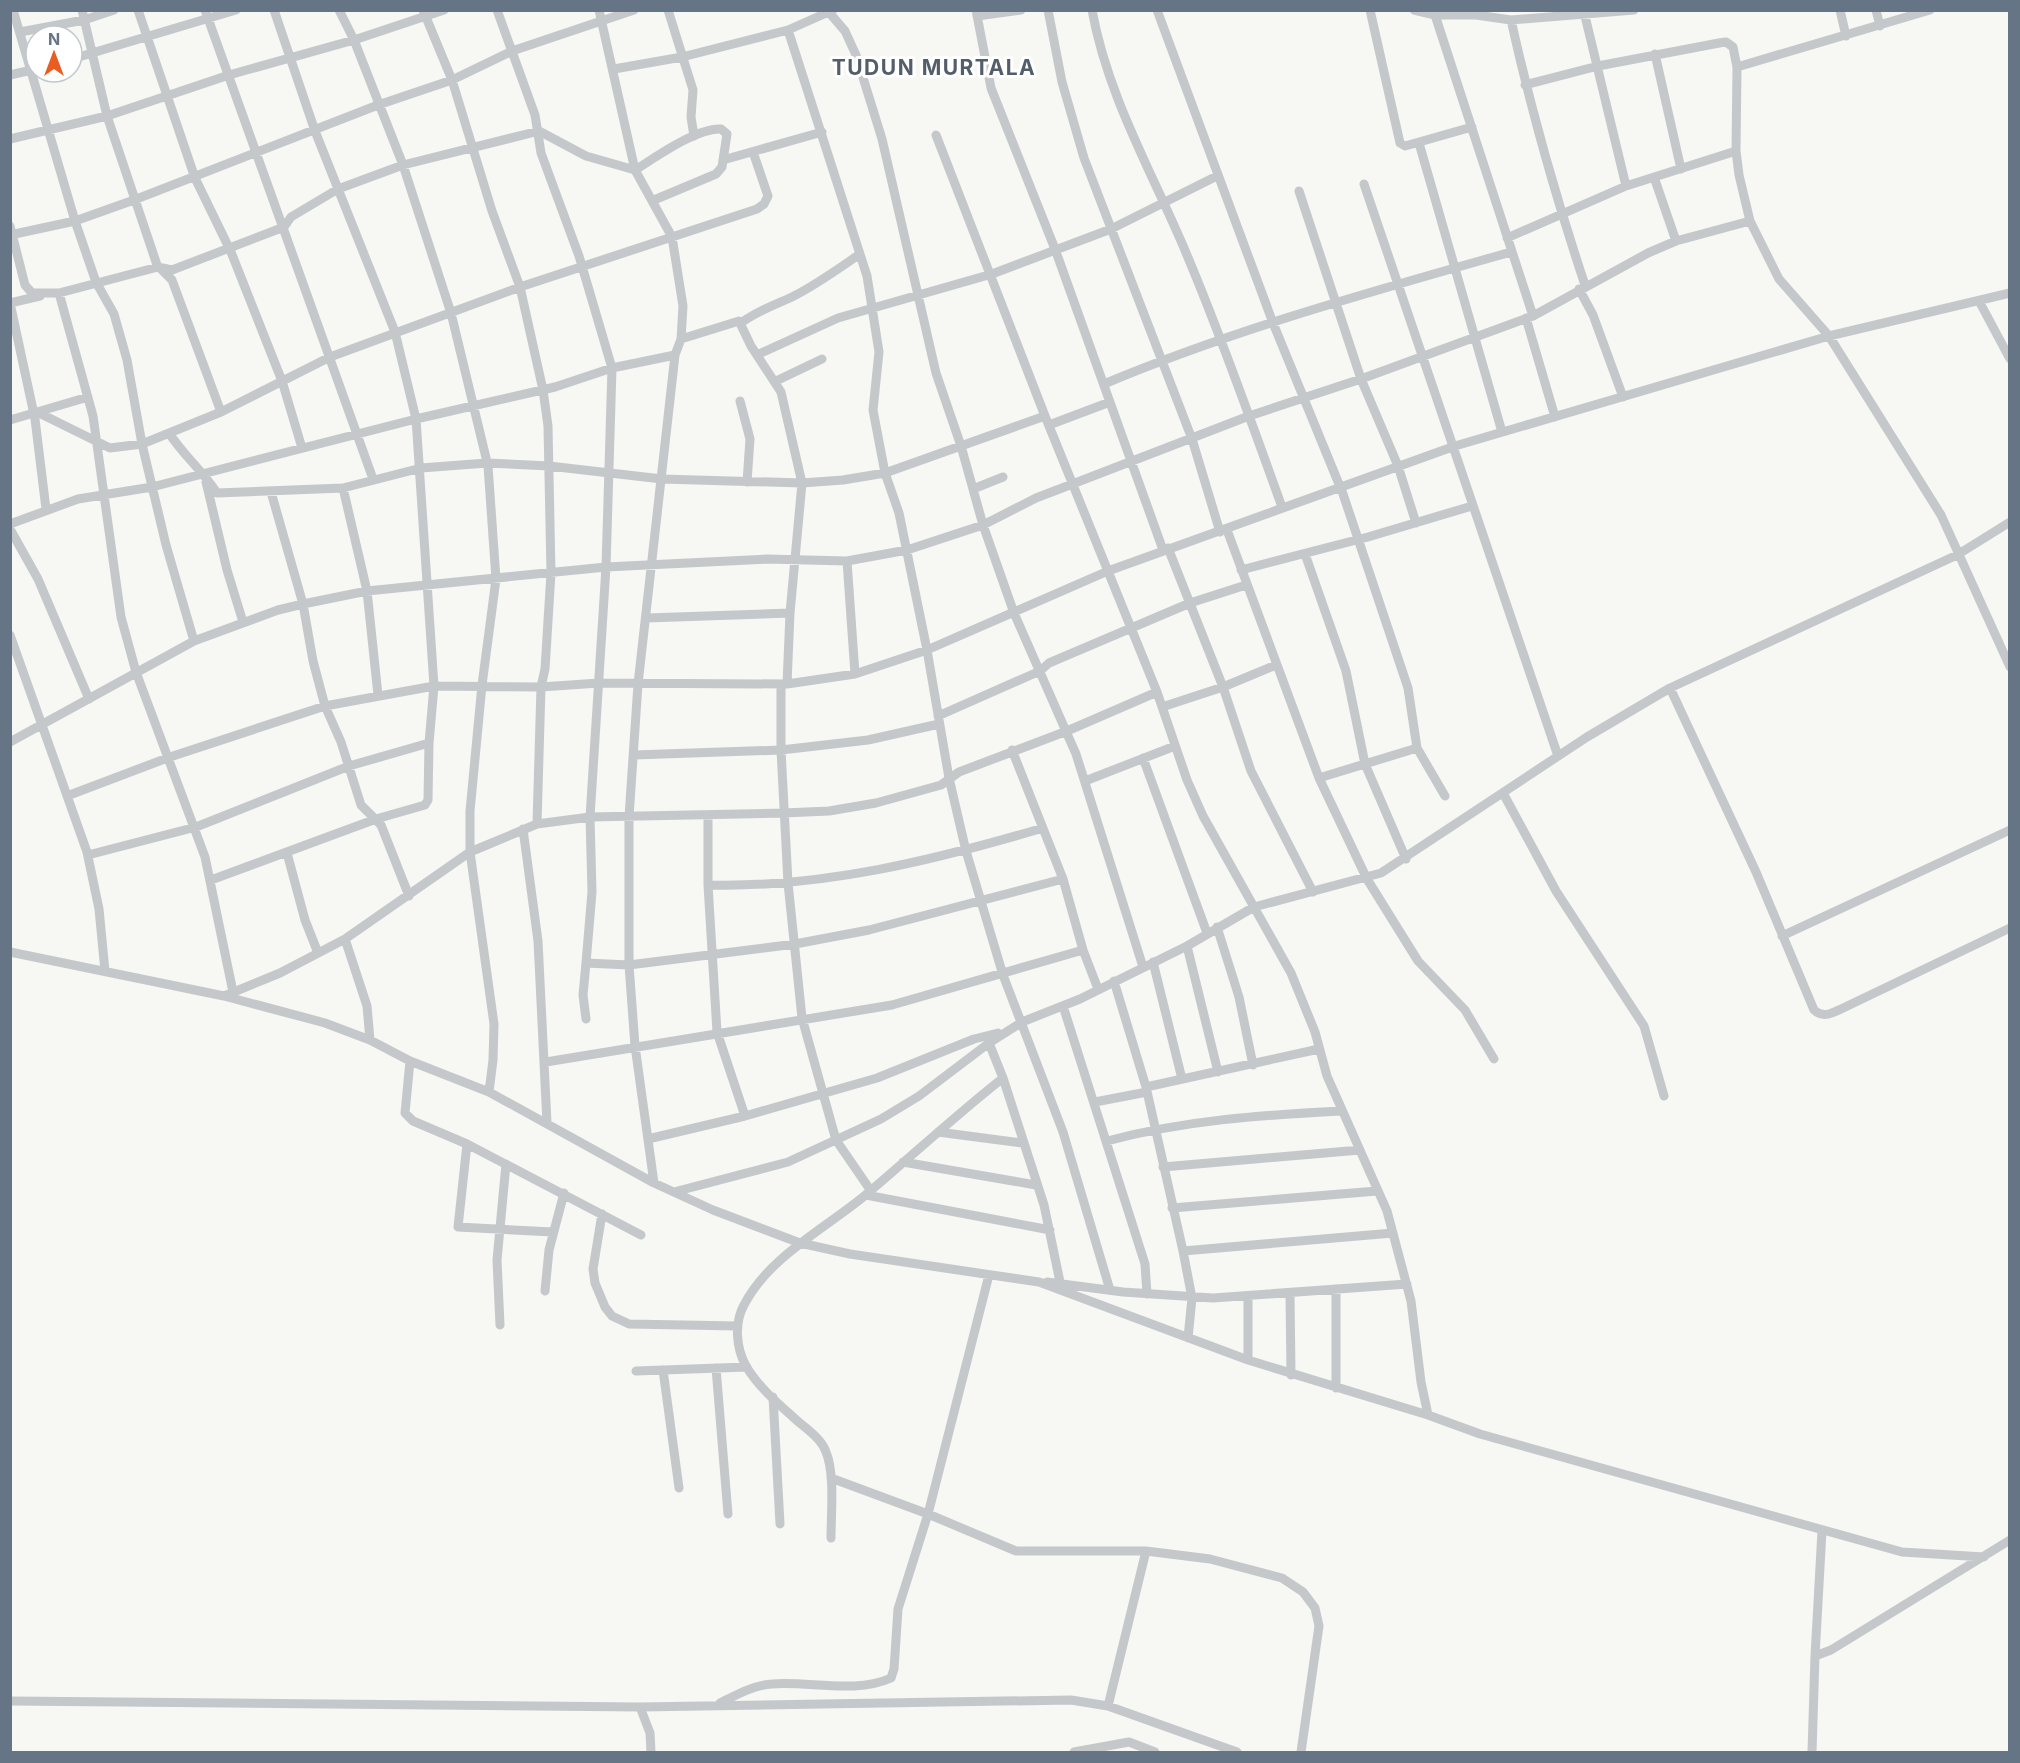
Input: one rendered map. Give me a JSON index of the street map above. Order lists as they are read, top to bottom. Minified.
{"districts":["TUDUN MURTALA"],"north":"top"}
